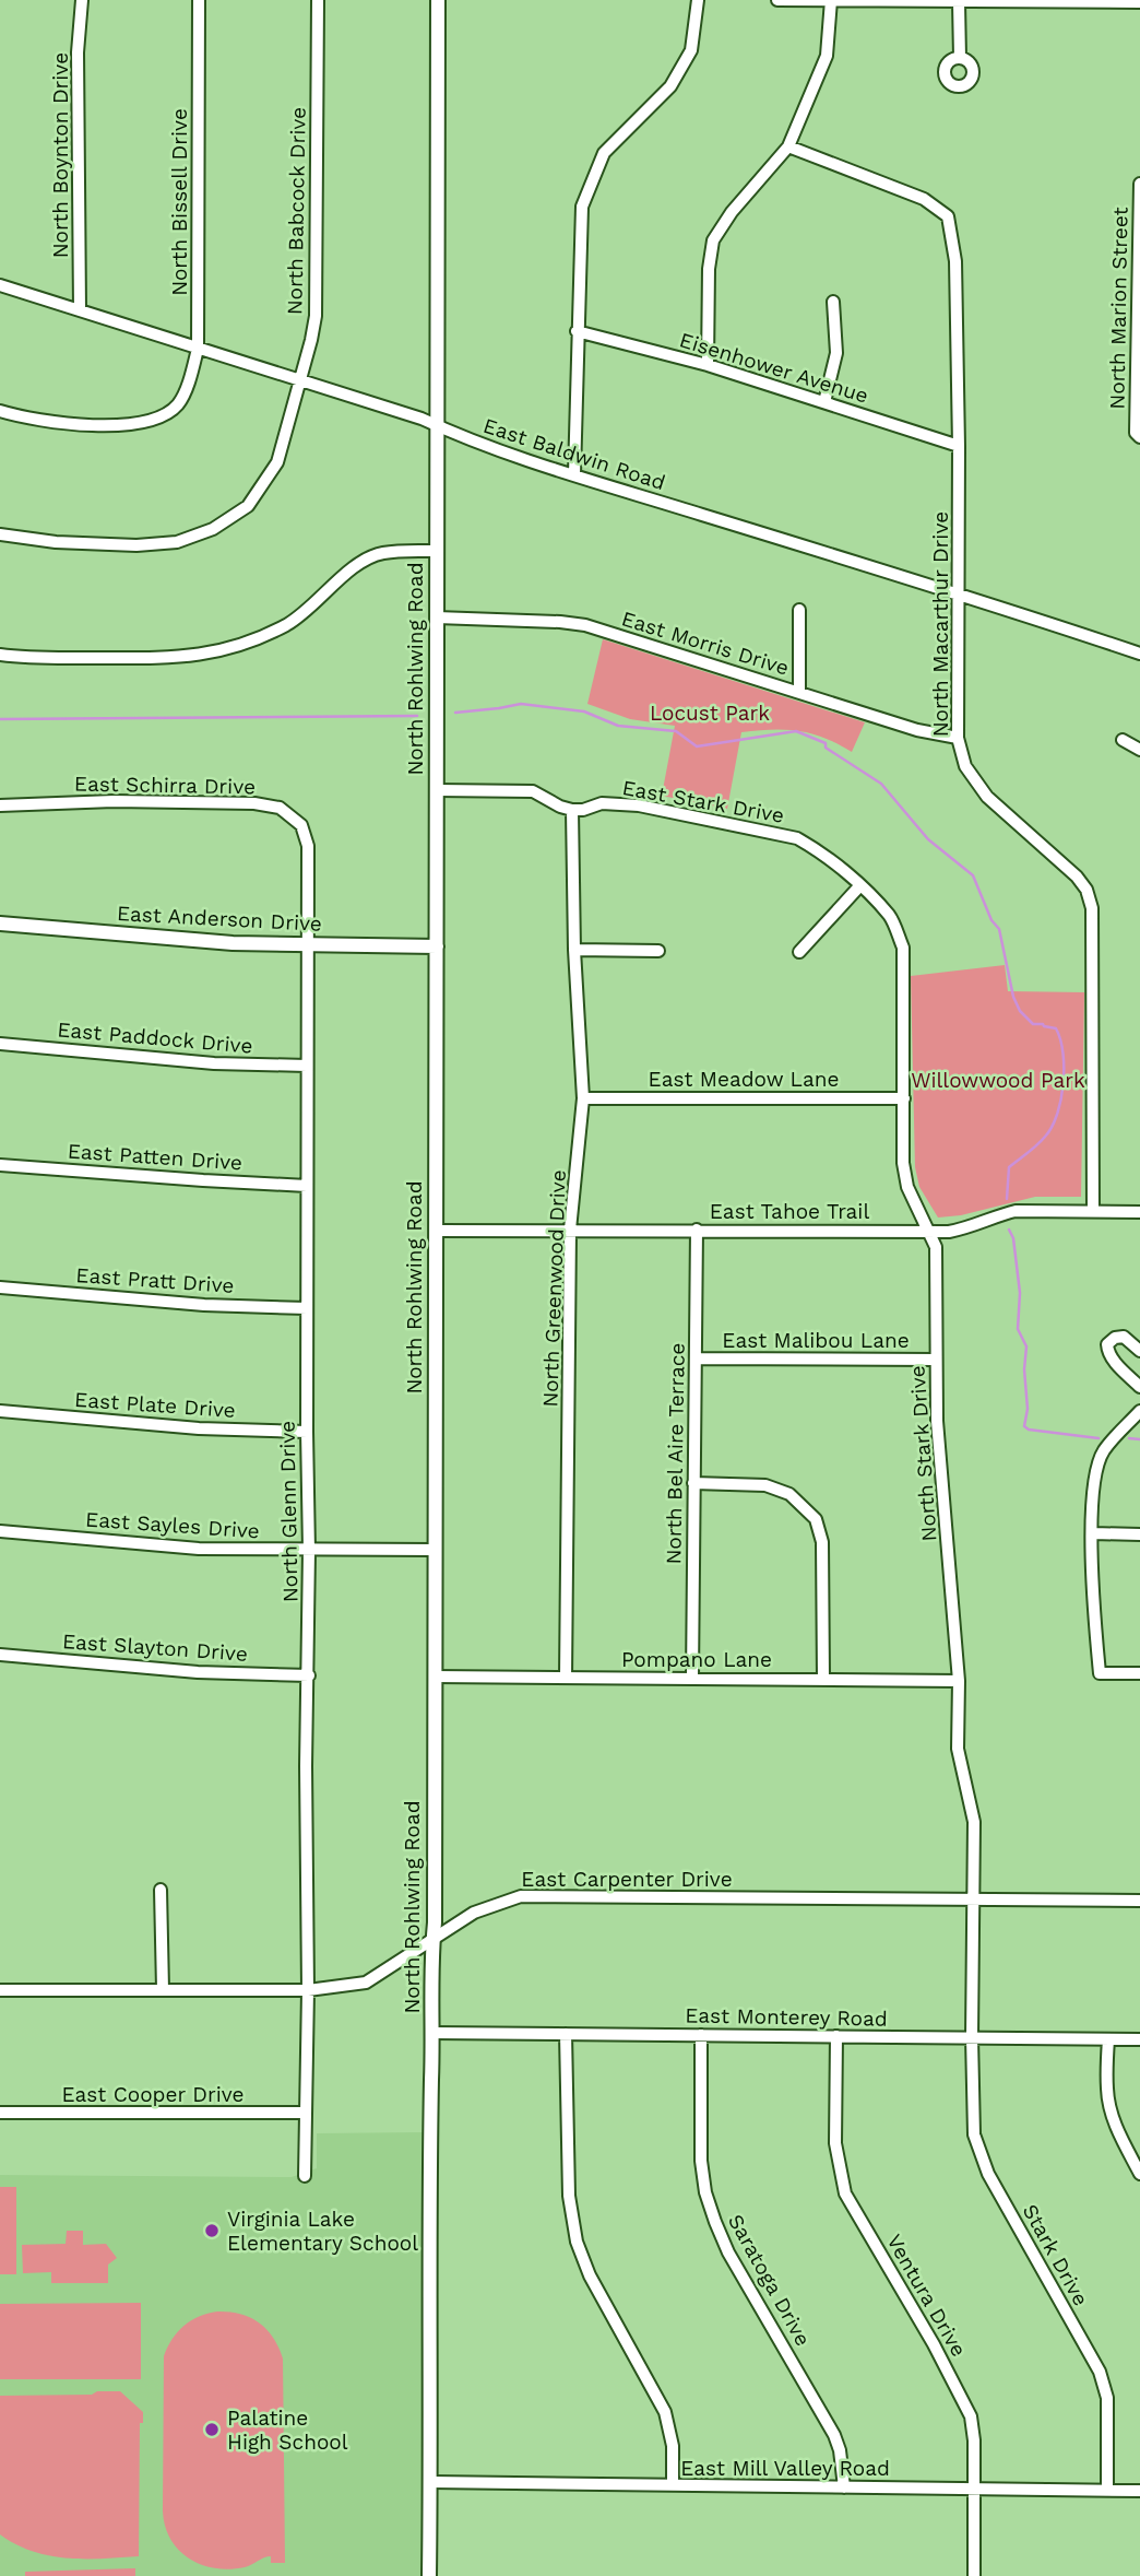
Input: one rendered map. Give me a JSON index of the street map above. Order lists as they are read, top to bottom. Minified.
{"streets":{"street":["North Boynton Drive","North Bissell Drive","North Babcock Drive","North Marion Street","Eisenhower Avenue","East Baldwin Road","North Macarthur Drive","East Morris Drive","North Rohlwing Road","East Schirra Drive","East Stark Drive","East Anderson Drive","East Paddock Drive","East Meadow Lane","East Patten Drive","East Tahoe Trail","East Pratt Drive","North Greenwood Drive","East Malibou Lane","East Plate Drive","North Bel Aire Terrace","North Stark Drive","North Glenn Drive","East Sayles Drive","East Slayton Drive","Pompano Lane","East Carpenter Drive","East Monterey Road","East Cooper Drive","Stark Drive","Saratoga Drive","Ventura Drive","East Mill Valley Road"]},"crossings":[["North Boynton Drive","East Baldwin Road"],["North Bissell Drive","East Baldwin Road"],["North Babcock Drive","East Baldwin Road"],["Eisenhower Avenue","North Macarthur Drive"],["East Baldwin Road","North Macarthur Drive"],["East Baldwin Road","North Rohlwing Road"],["North Macarthur Drive","East Morris Drive"],["North Macarthur Drive","East Tahoe Trail"],["East Morris Drive","North Rohlwing Road"],["North Rohlwing Road","East Anderson Drive"],["North Rohlwing Road","East Tahoe Trail"],["North Rohlwing Road","East Sayles Drive"],["North Rohlwing Road","Pompano Lane"],["North Rohlwing Road","East Carpenter Drive"],["North Rohlwing Road","East Monterey Road"],["North Rohlwing Road","East Mill Valley Road"],["East Schirra Drive","North Glenn Drive"],["East Stark Drive","North Greenwood Drive"],["East Stark Drive","North Stark Drive"],["East Anderson Drive","North Glenn Drive"],["East Paddock Drive","North Glenn Drive"],["East Meadow Lane","North Greenwood Drive"],["East Meadow Lane","North Stark Drive"],["East Patten Drive","North Glenn Drive"],["East Tahoe Trail","North Greenwood Drive"],["East Tahoe Trail","North Bel Aire Terrace"],["East Tahoe Trail","North Stark Drive"],["East Pratt Drive","North Glenn Drive"],["North Greenwood Drive","Pompano Lane"],["East Malibou Lane","North Bel Aire Terrace"],["East Malibou Lane","North Stark Drive"],["East Plate Drive","North Glenn Drive"],["North Bel Aire Terrace","Pompano Lane"],["North Stark Drive","Pompano Lane"],["North Stark Drive","East Carpenter Drive"],["North Stark Drive","East Monterey Road"],["North Stark Drive","Stark Drive"],["North Glenn Drive","East Sayles Drive"],["North Glenn Drive","East Slayton Drive"],["North Glenn Drive","East Carpenter Drive"],["North Glenn Drive","East Cooper Drive"],["East Monterey Road","Stark Drive"],["East Monterey Road","Saratoga Drive"],["East Monterey Road","Ventura Drive"],["Stark Drive","East Mill Valley Road"],["Saratoga Drive","East Mill Valley Road"],["Ventura Drive","East Mill Valley Road"]],"parks":["Locust Park","Willowwood Park"],"places":["Virginia Lake Elementary School","Palatine High School"]}
